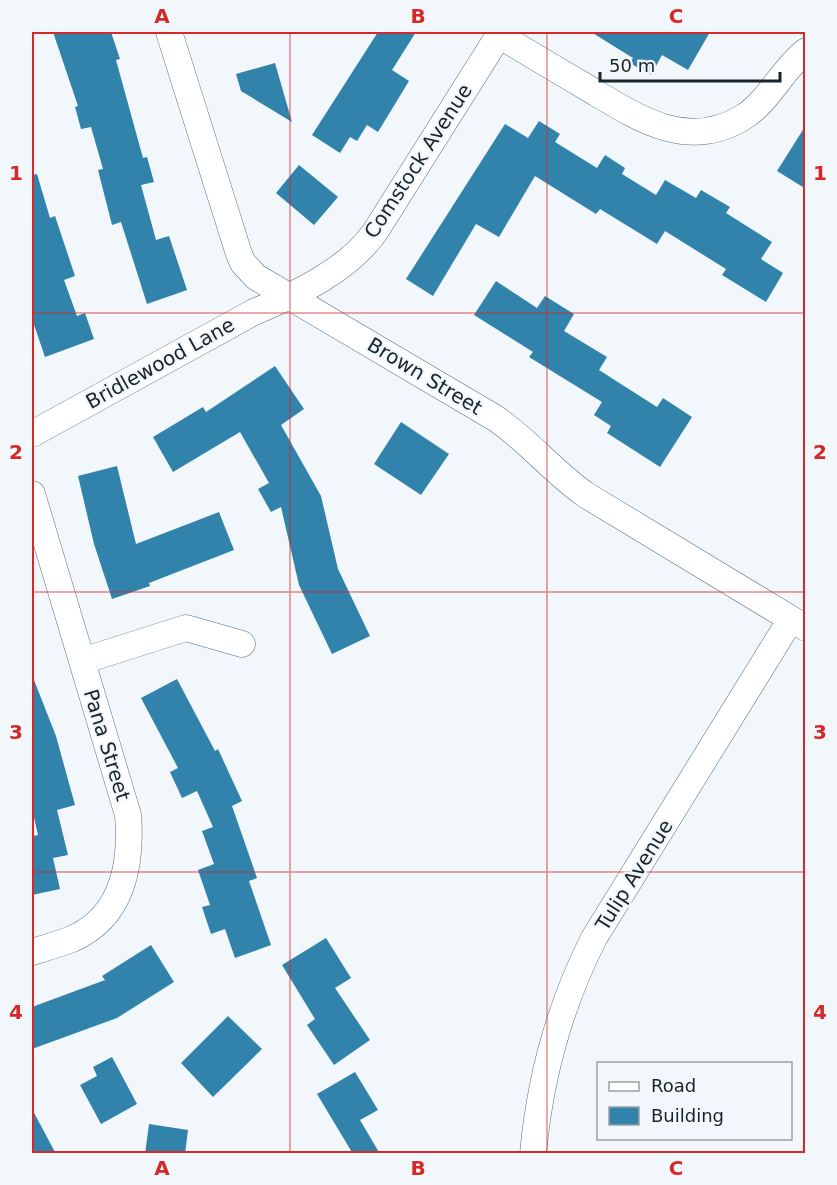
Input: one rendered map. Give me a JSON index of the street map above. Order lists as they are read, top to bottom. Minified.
{"streets":{"street":["Comstock Avenue","Bridlewood Lane","Brown Street","Pana Street","Tulip Avenue"]},"crossings":[["Comstock Avenue","Bridlewood Lane"],["Comstock Avenue","Brown Street"],["Bridlewood Lane","Brown Street"],["Brown Street","Tulip Avenue"]],"legend":["Road","Building"],"scale_bar":"50 m","grid":{"columns":["A","B","C"],"rows":["1","2","3","4"]}}
